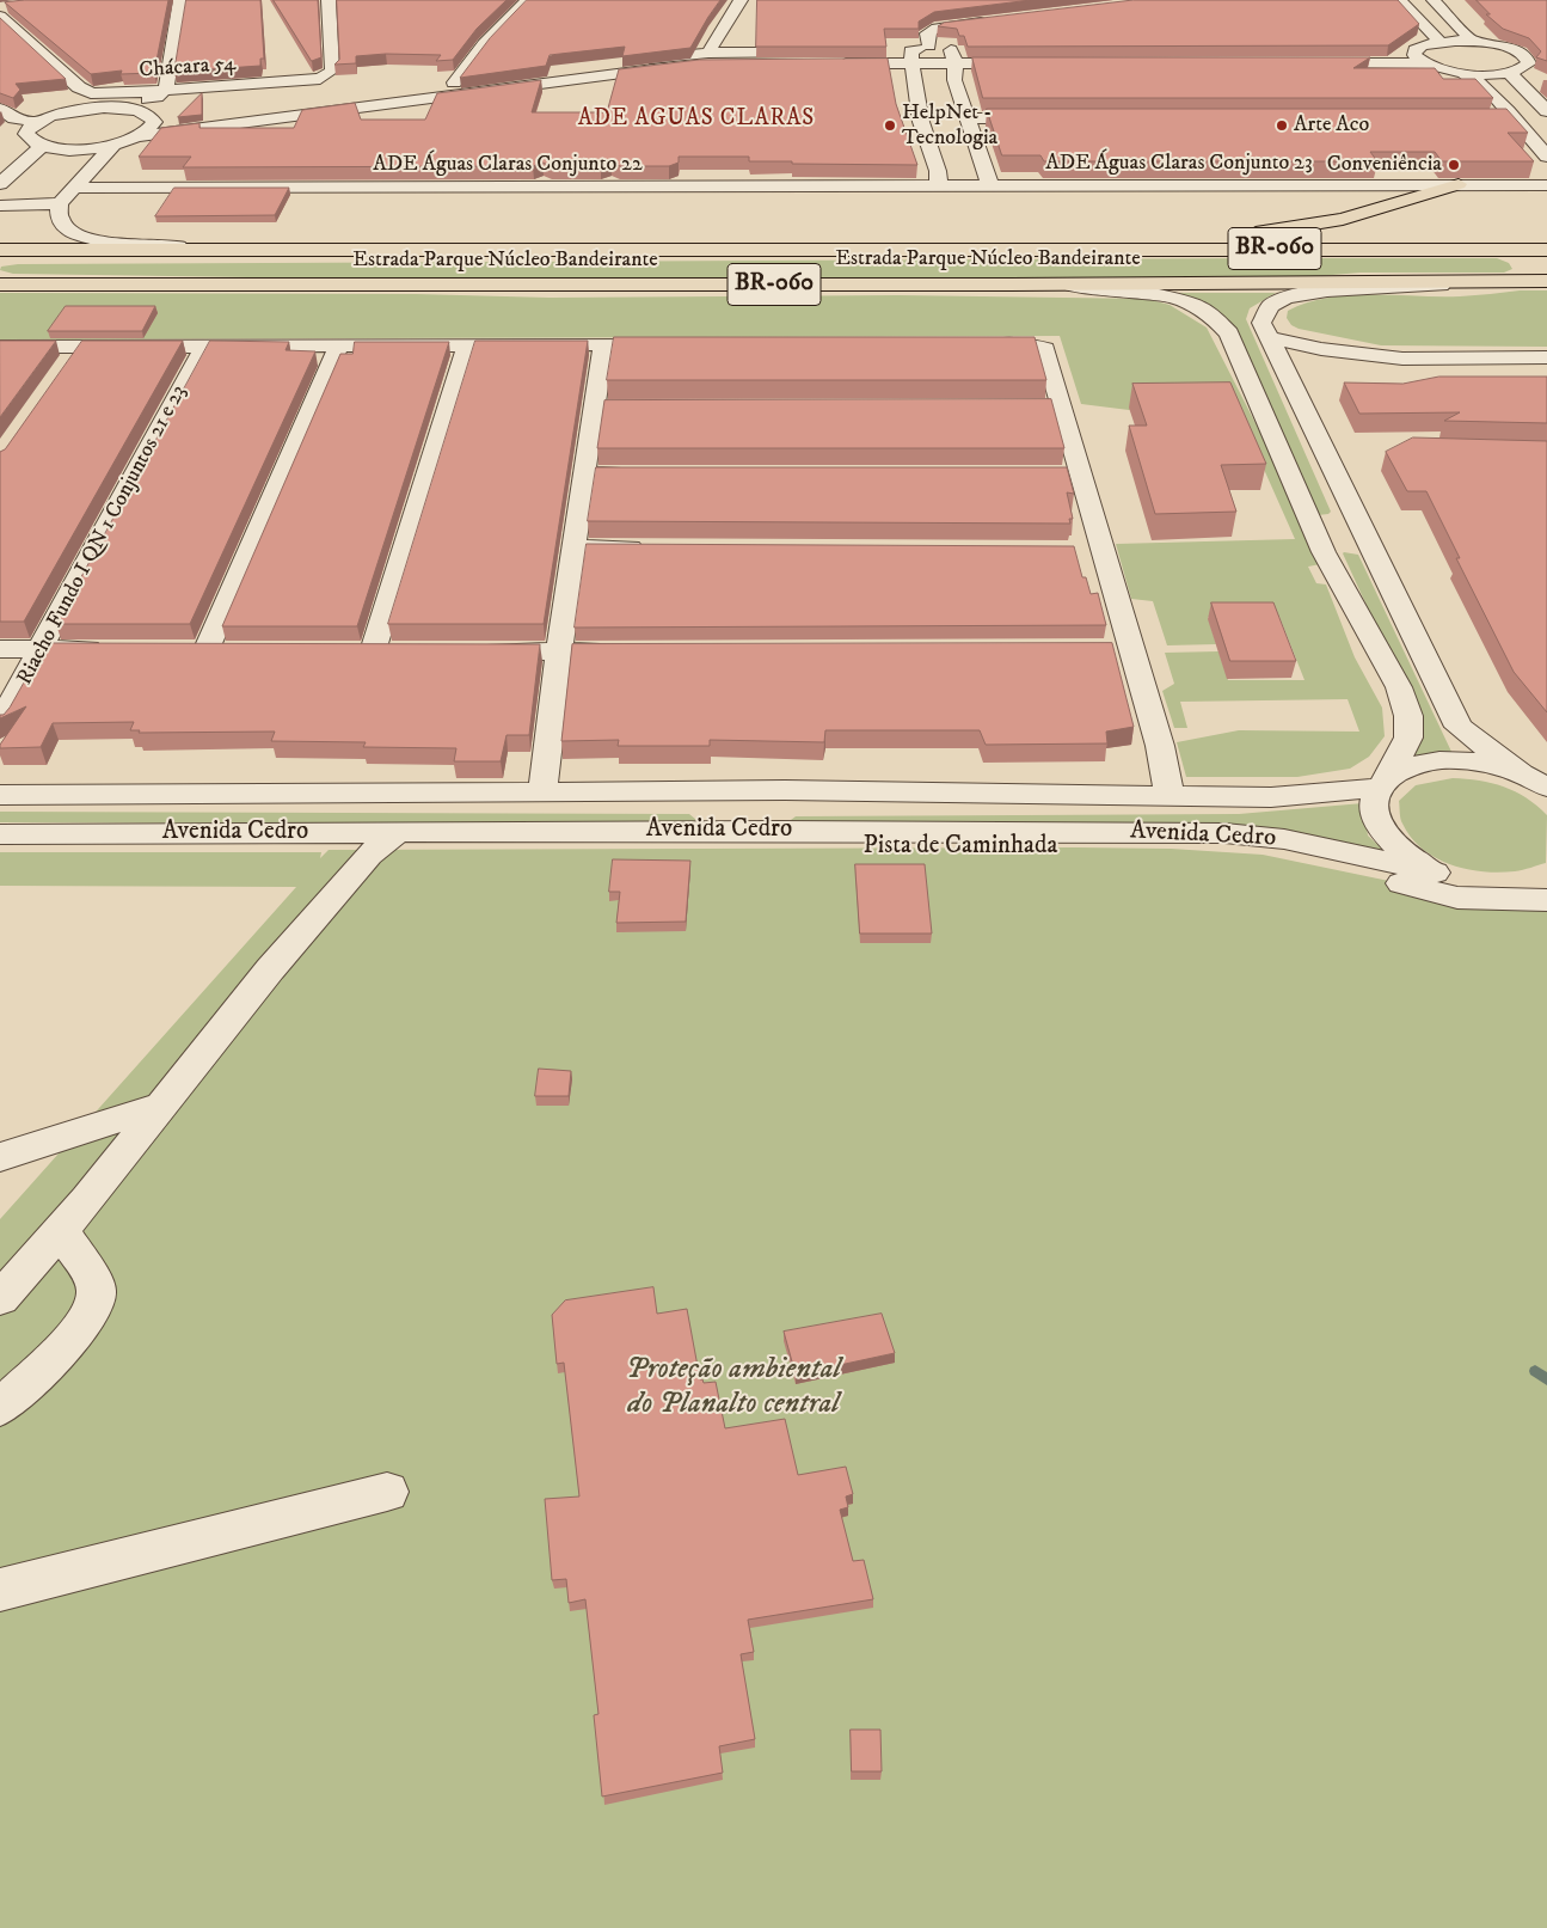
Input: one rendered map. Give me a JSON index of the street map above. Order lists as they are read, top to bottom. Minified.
{"streets":{"highway":["BR-060","Estrada Parque Núcleo Bandeirante"],"street":["Chácara 54","ADE Águas Claras Conjunto 23","ADE Águas Claras Conjunto 22","Riacho Fundo I QN 1 Conjuntos 21 e 23","Avenida Cedro","Pista de Caminhada"]},"crossings":[["ADE Águas Claras Conjunto 23","ADE Águas Claras Conjunto 22"],["Avenida Cedro","Pista de Caminhada"]],"districts":["ADE AGUAS CLARAS"],"parks":["Proteção ambiental do Planalto central"],"places":["HelpNet - Tecnologia","Arte Aco","Conveniência"]}
